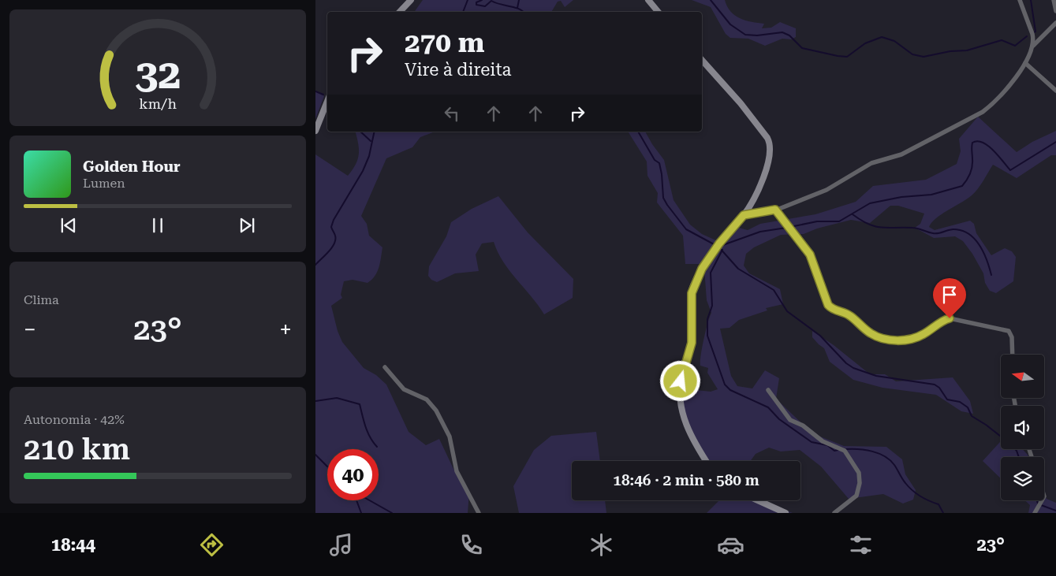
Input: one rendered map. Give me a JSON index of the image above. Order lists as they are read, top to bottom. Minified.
{"north":"left","page":{"turn":["270 m","Vire à direita"],"song":["Golden Hour","Lumen"],"tile":["Clima",["Autonomia · 42%","210 km"]],"heat":["−","23°","+"],"limit":"40","trip":"18:46 · 2 min · 580 m","tabs":["18:44","23°"],"gauge":["32","km/h"]}}
